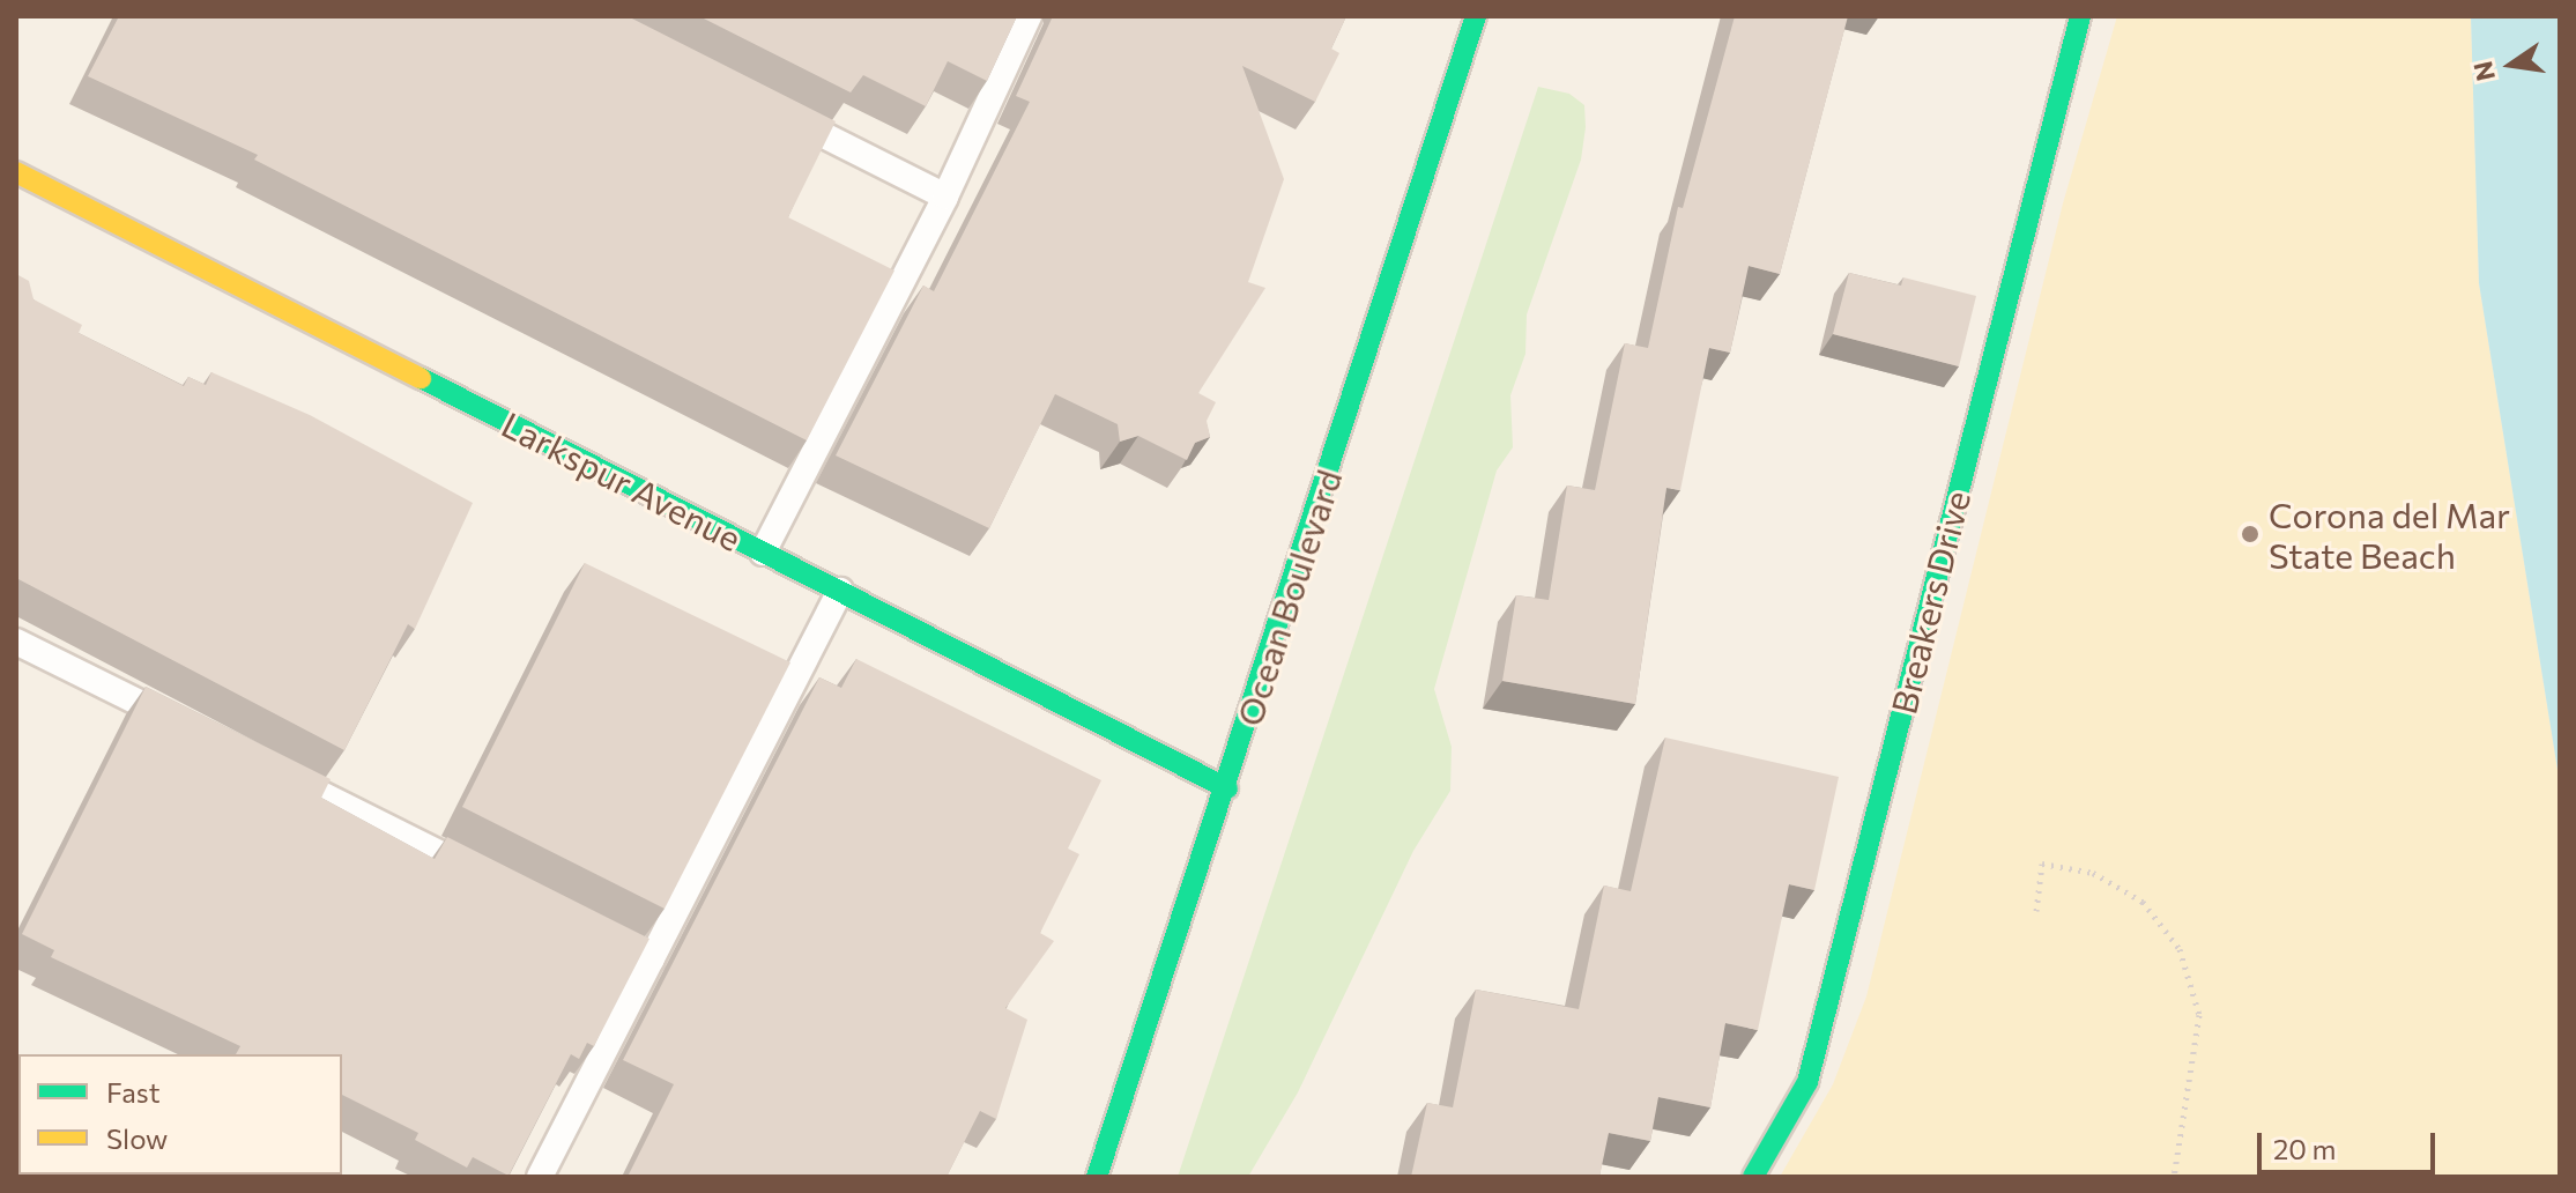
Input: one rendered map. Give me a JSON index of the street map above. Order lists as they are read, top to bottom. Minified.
{"streets":{"street":["Larkspur Avenue","Ocean Boulevard","Breakers Drive"]},"crossings":[["Larkspur Avenue","Ocean Boulevard"]],"places":["Corona del Mar State Beach"],"legend":["Fast","Slow"],"scale_bar":"20 m","north":"left"}
